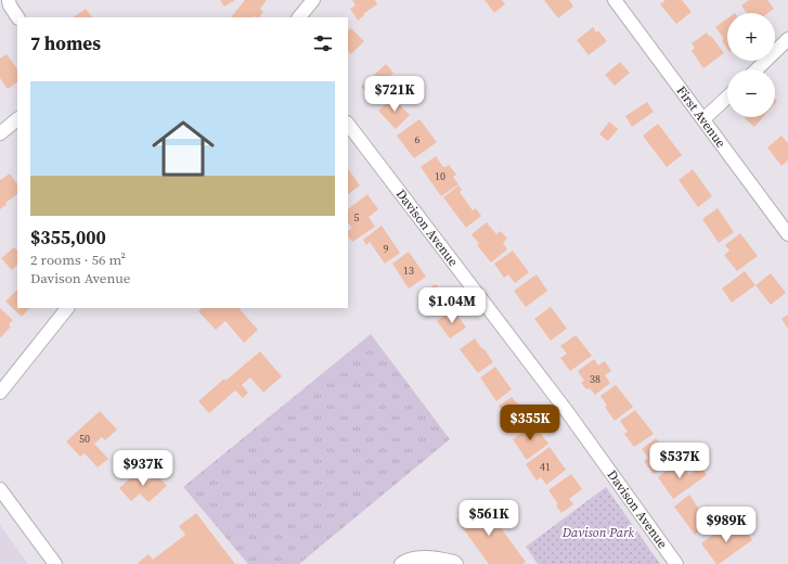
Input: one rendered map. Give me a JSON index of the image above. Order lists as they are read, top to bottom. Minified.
{"streets":{"street":["First Avenue","Davison Avenue"]},"parks":["Davison Park"],"house_numbers":["6","10","5","9","13","38","50","41"],"page":{"map_buttons":["+","−"],"heading":"7 homes","list":[{"name":"$355,000","note":"2 rooms · 56 m² · Davison Avenue"}],"price":["$721K","$1.04M","$355K","$537K","$937K","$561K","$989K"]}}
